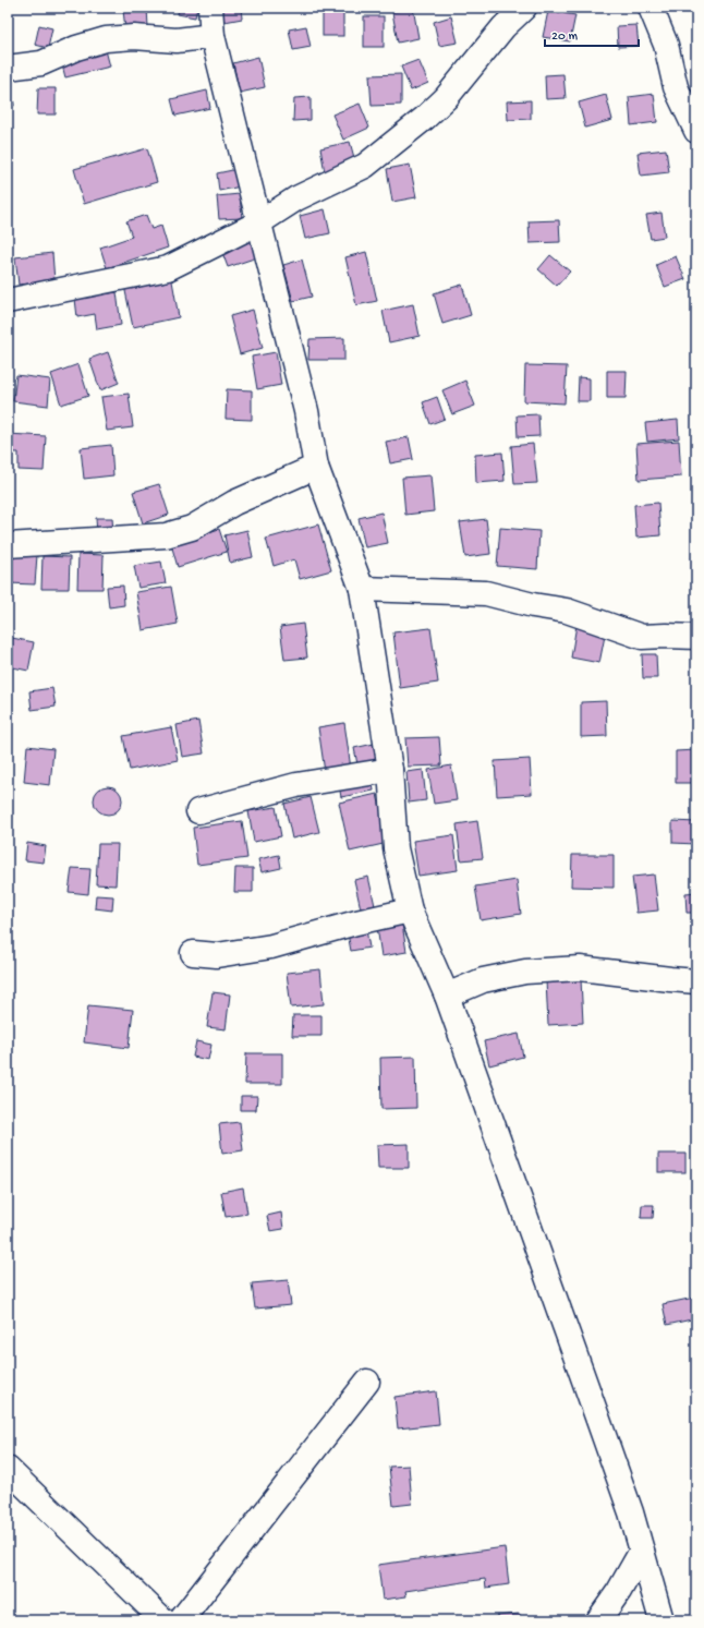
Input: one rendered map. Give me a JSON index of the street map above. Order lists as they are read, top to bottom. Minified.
{"scale_bar":"20 m"}
